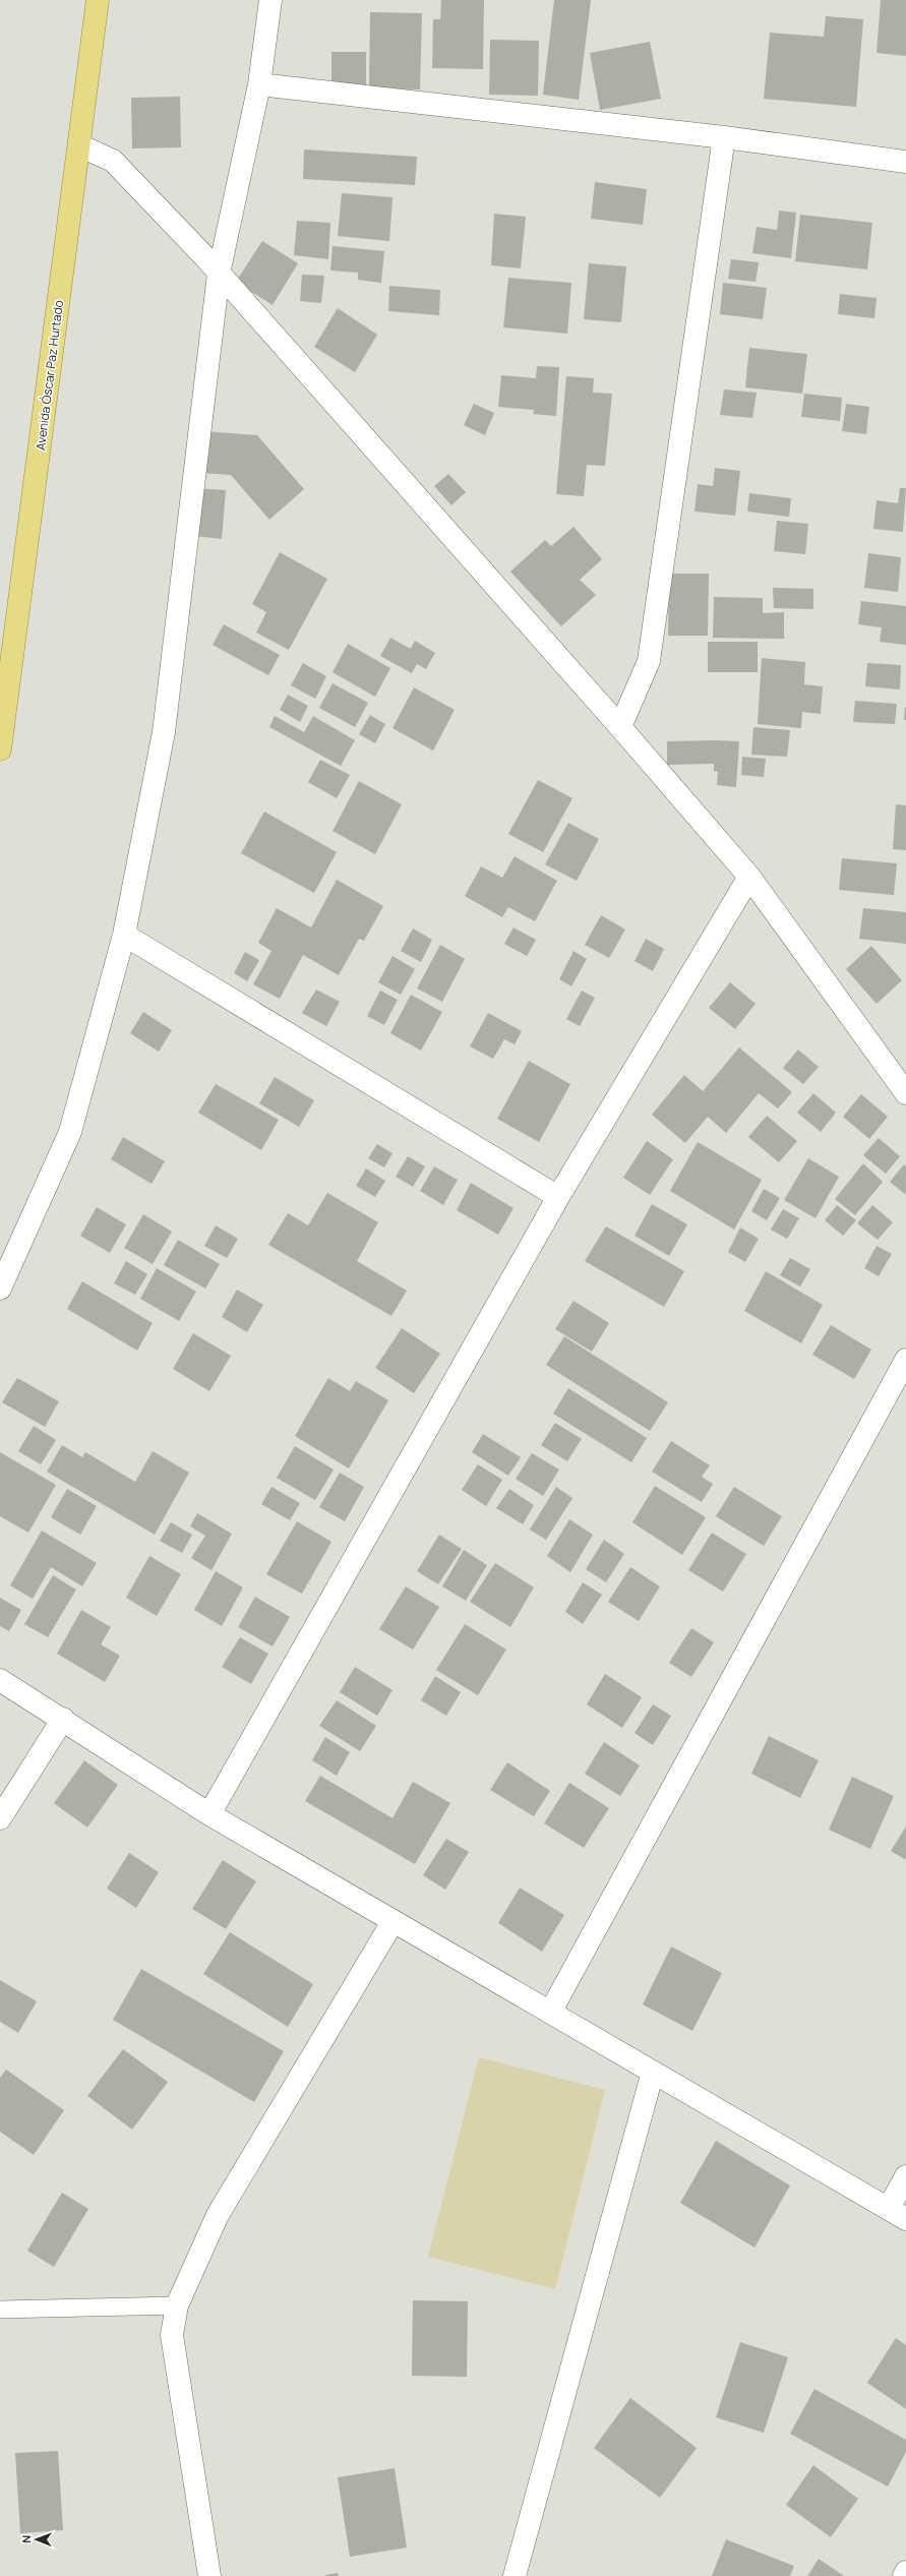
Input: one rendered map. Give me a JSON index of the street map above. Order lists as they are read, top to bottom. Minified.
{"streets":{"main road":["Avenida Óscar Paz Hurtado"]},"north":"left"}
